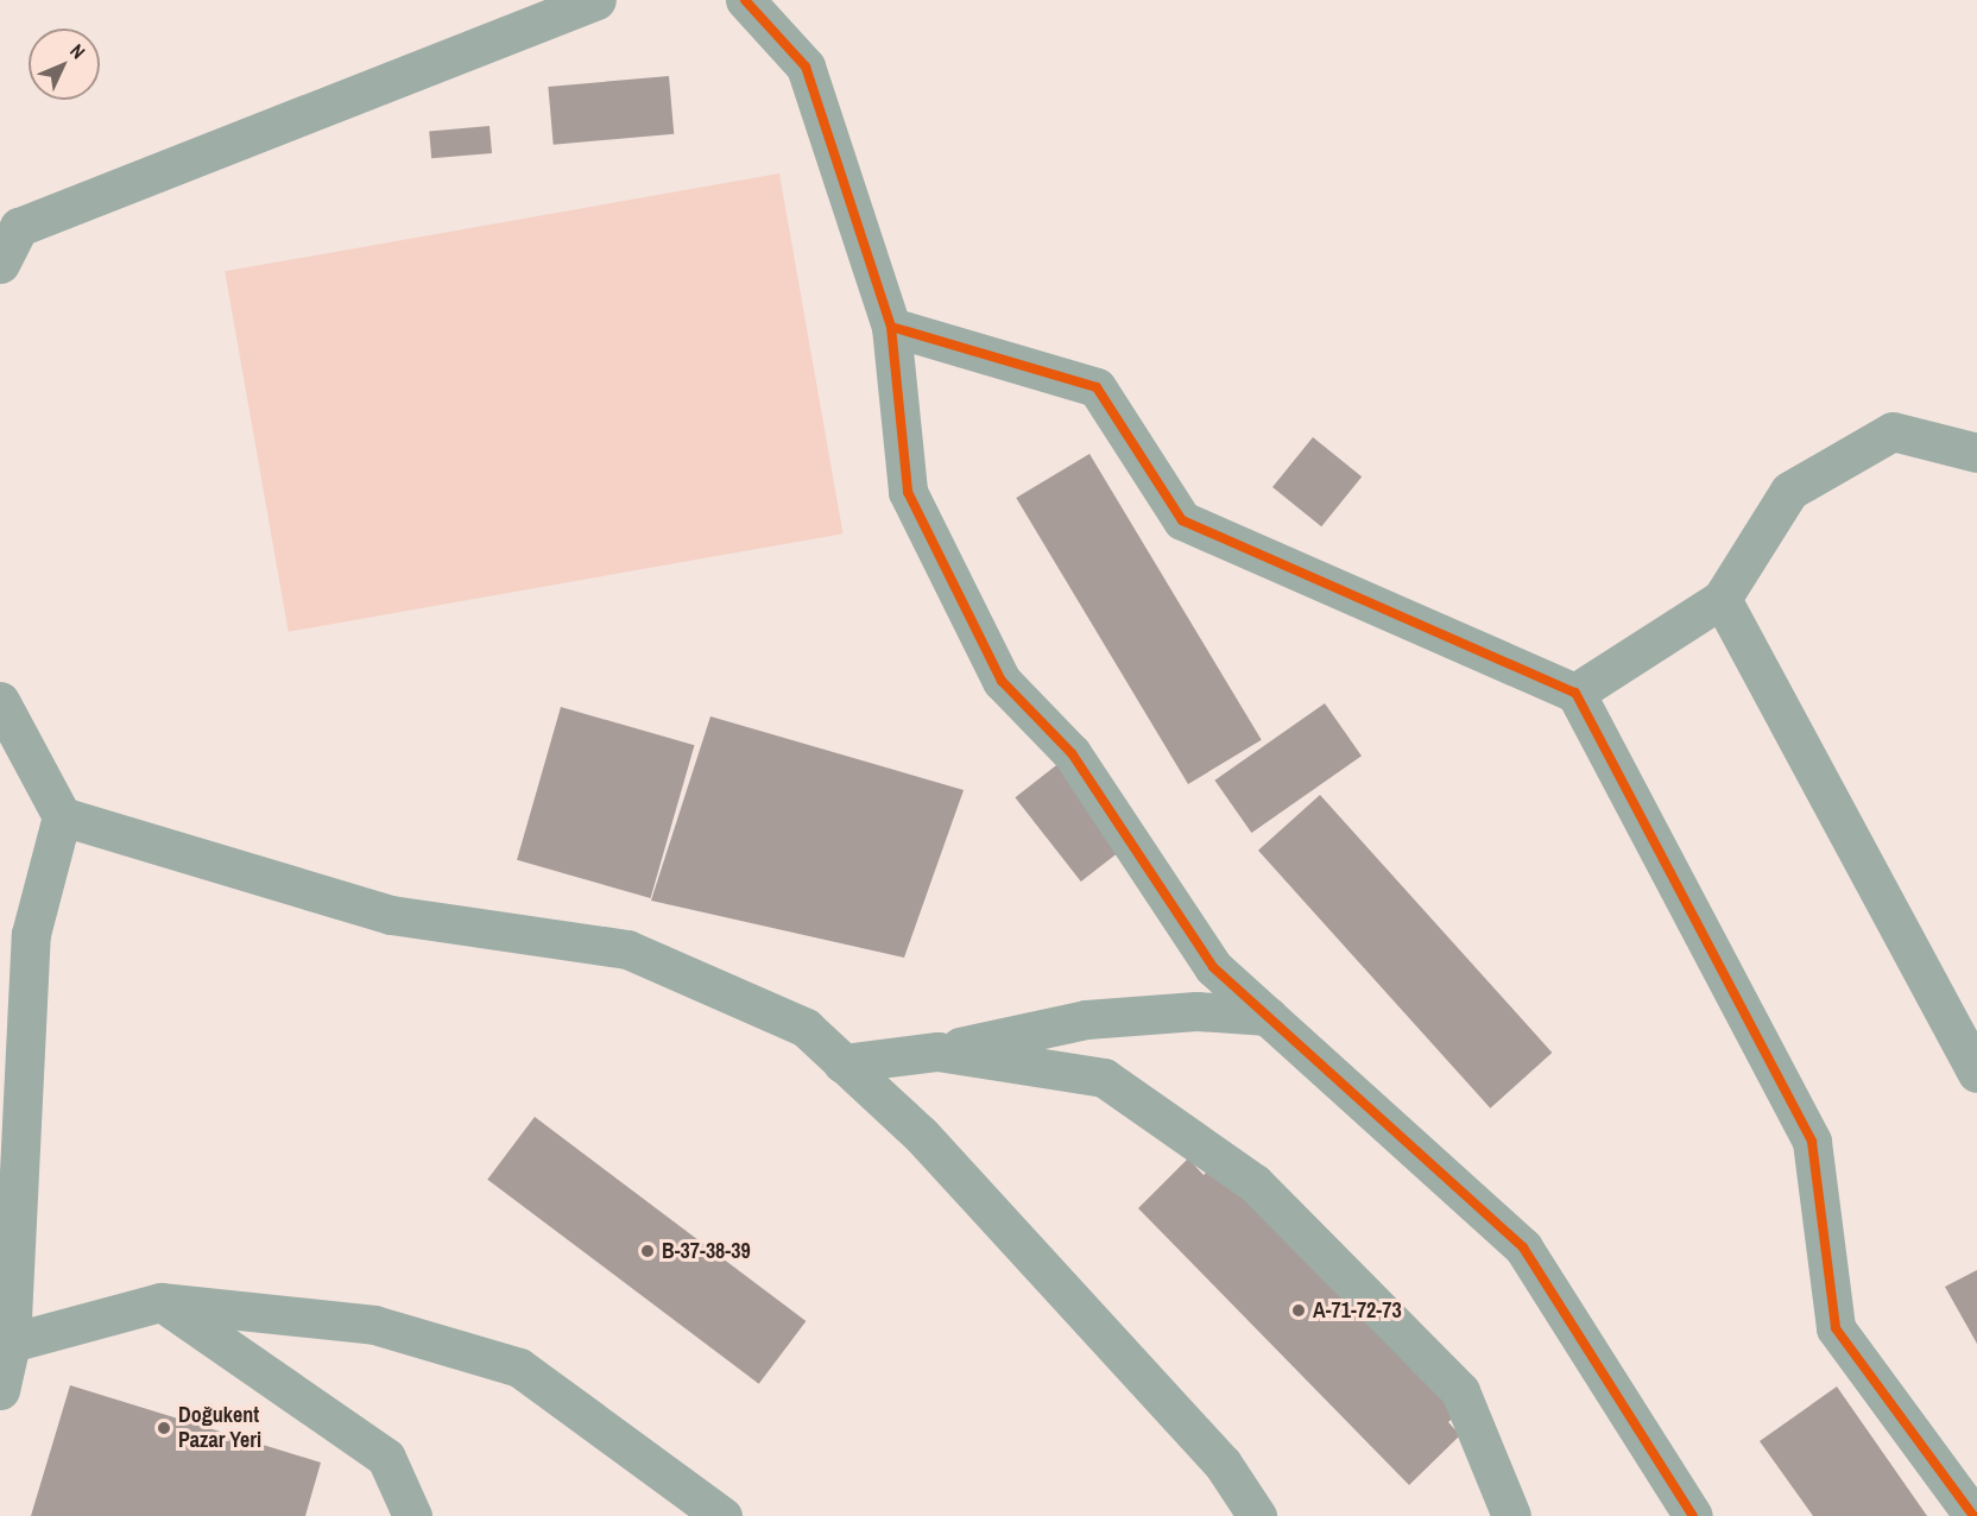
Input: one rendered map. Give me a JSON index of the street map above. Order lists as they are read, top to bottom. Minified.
{"places":["B-37-38-39","A-71-72-73","Doğukent Pazar Yeri"],"north":"top right"}
